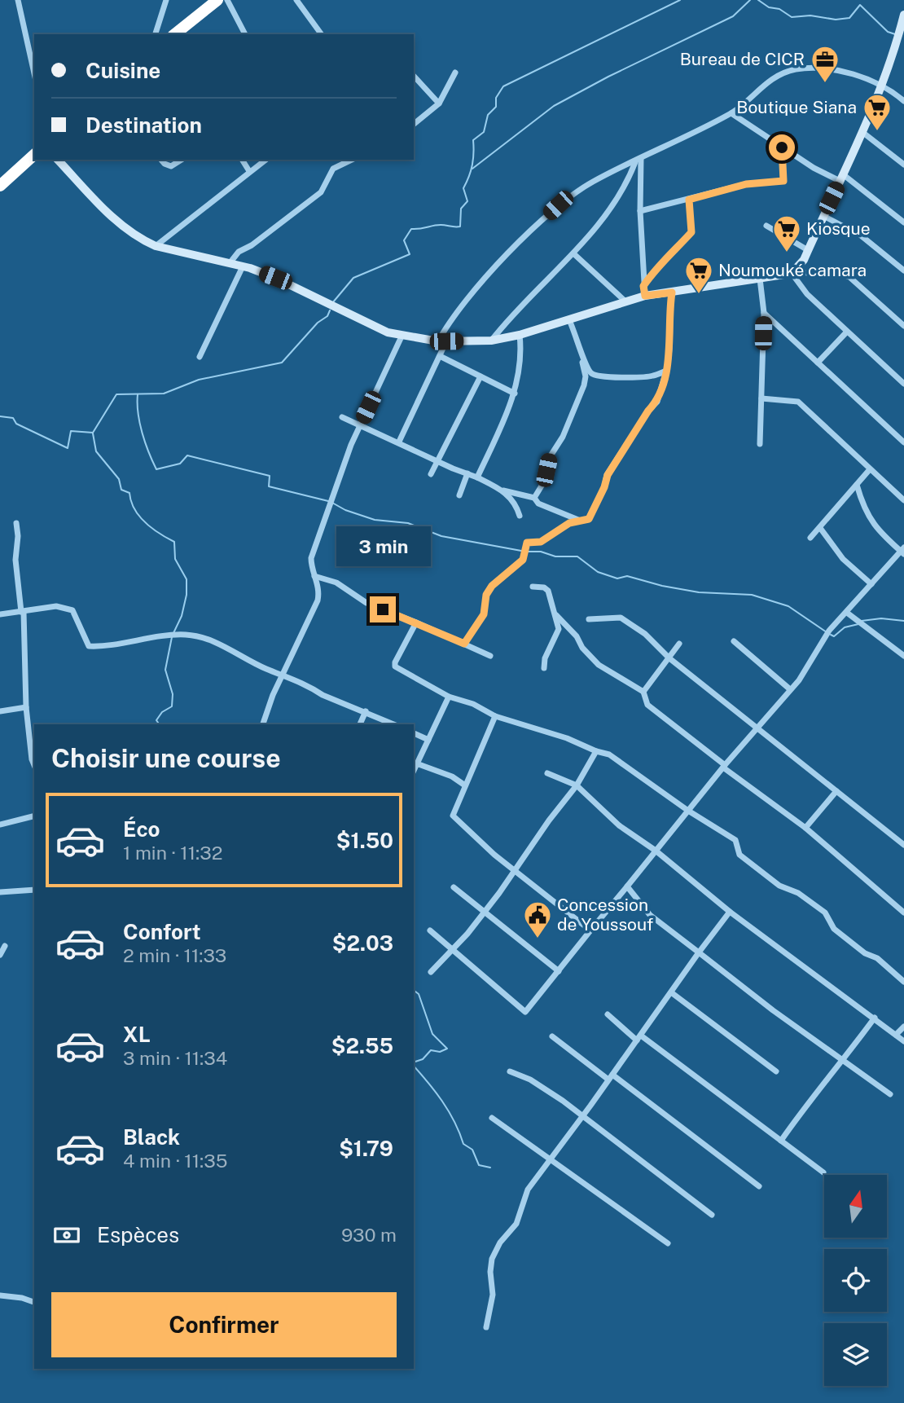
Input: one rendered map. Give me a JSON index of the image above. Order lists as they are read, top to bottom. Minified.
{"places":{"office":["Bureau de CICR"],"supermarket":["Boutique Siana","Kiosque","Noumouké camara"],"public building":["Concession de Youssouf"]},"north":"top","page":{"banner":["Cuisine","Destination"],"bubble":"3 min","heading":"Choisir une course","list":[{"name":"Éco","note":"1 min · 11:32","value":"$1.50"},{"name":"Confort","note":"2 min · 11:33","value":"$2.03"},{"name":"XL","note":"3 min · 11:34","value":"$2.55"},{"name":"Black","note":"4 min · 11:35","value":"$1.79"}],"pay":["Espèces","930 m"],"buttons":"Confirmer"}}
